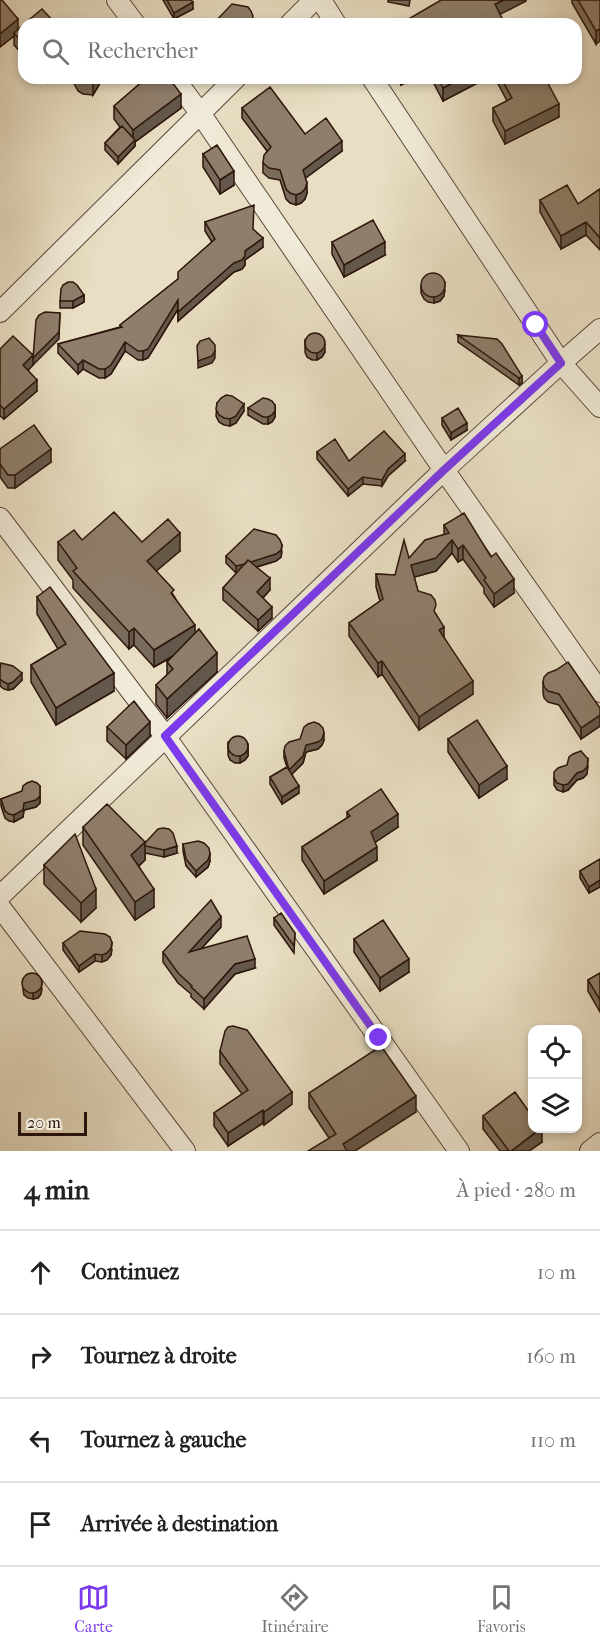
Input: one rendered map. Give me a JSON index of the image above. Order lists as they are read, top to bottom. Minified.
{"scale_bar":"20 m","page":{"search":"Rechercher","scale":"20 m","heading":["4 min","À pied · 280 m"],"list":[["Continuez","10 m"],["Tournez à droite","160 m"],["Tournez à gauche","110 m"],"Arrivée à destination"],"nav":["Carte","Itinéraire","Favoris"]}}
